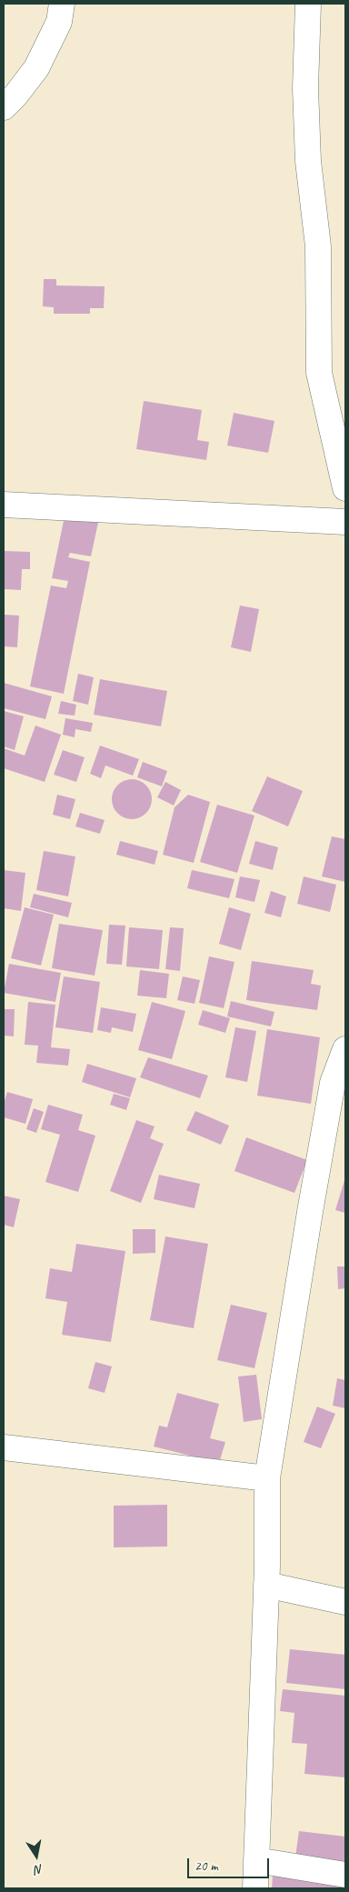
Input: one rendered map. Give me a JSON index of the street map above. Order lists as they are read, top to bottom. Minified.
{"scale_bar":"20 m","north":"bottom"}
